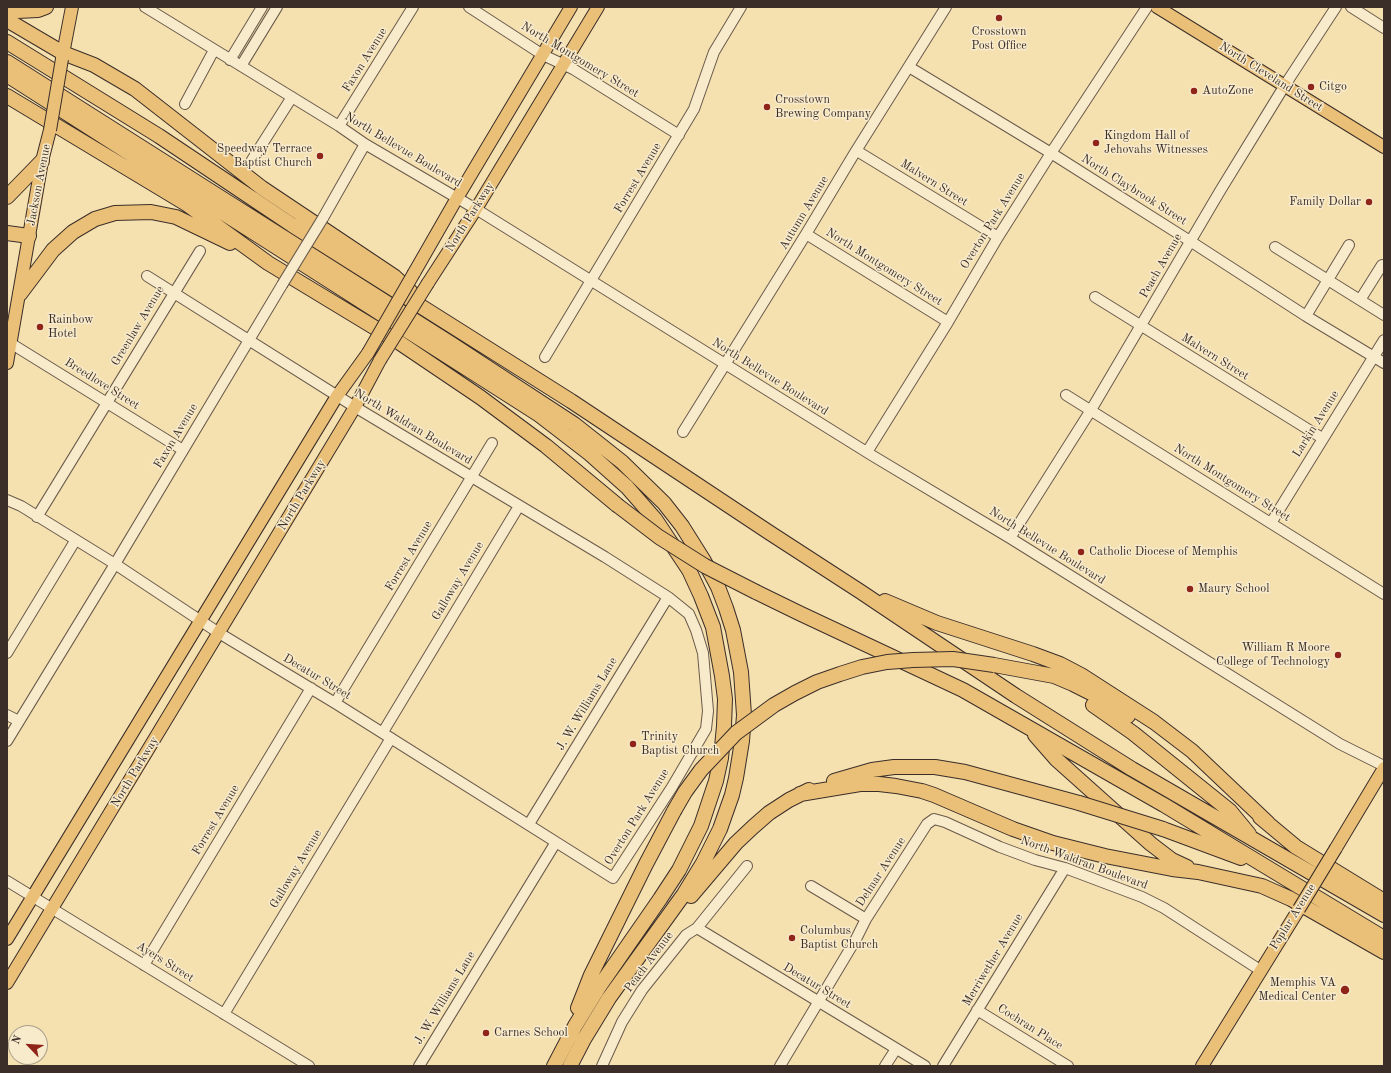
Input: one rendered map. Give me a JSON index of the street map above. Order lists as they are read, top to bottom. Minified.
{"streets":{"main road":["North Cleveland Street","Jackson Avenue","North Parkway","Poplar Avenue"],"street":["Faxon Avenue","North Montgomery Street","North Bellevue Boulevard","Forrest Avenue","Malvern Street","North Claybrook Street","Autumn Avenue","Overton Park Avenue","Peach Avenue","Greenlaw Avenue","Breedlove Street","Larkin Avenue","North Waldran Boulevard","Galloway Avenue","Decatur Street","J. W. Williams Lane","Delmar Avenue","Merriwether Avenue","Ayers Street","Cochran Place"]},"crossings":[["Faxon Avenue","North Bellevue Boulevard"],["Faxon Avenue","Breedlove Street"],["Faxon Avenue","North Waldran Boulevard"],["Faxon Avenue","Decatur Street"],["North Montgomery Street","Forrest Avenue"],["North Montgomery Street","Autumn Avenue"],["North Montgomery Street","North Parkway"],["North Montgomery Street","Overton Park Avenue"],["North Montgomery Street","Peach Avenue"],["North Montgomery Street","Larkin Avenue"],["North Cleveland Street","Peach Avenue"],["North Bellevue Boulevard","Forrest Avenue"],["North Bellevue Boulevard","Autumn Avenue"],["North Bellevue Boulevard","North Parkway"],["North Bellevue Boulevard","Overton Park Avenue"],["North Bellevue Boulevard","Peach Avenue"],["North Bellevue Boulevard","Poplar Avenue"],["Forrest Avenue","North Waldran Boulevard"],["Forrest Avenue","Decatur Street"],["Forrest Avenue","Ayers Street"],["Malvern Street","Autumn Avenue"],["Malvern Street","Overton Park Avenue"],["Malvern Street","Peach Avenue"],["Malvern Street","Larkin Avenue"],["Jackson Avenue","Breedlove Street"],["North Claybrook Street","Autumn Avenue"],["North Claybrook Street","Overton Park Avenue"],["North Claybrook Street","Peach Avenue"],["North Claybrook Street","Larkin Avenue"],["North Parkway","North Waldran Boulevard"],["North Parkway","Decatur Street"],["North Parkway","Ayers Street"],["Overton Park Avenue","North Waldran Boulevard"],["Overton Park Avenue","Decatur Street"],["Overton Park Avenue","J. W. Williams Lane"],["Peach Avenue","Decatur Street"],["Greenlaw Avenue","Breedlove Street"],["Greenlaw Avenue","North Waldran Boulevard"],["Greenlaw Avenue","Decatur Street"],["North Waldran Boulevard","Galloway Avenue"],["North Waldran Boulevard","J. W. Williams Lane"],["North Waldran Boulevard","Delmar Avenue"],["North Waldran Boulevard","Poplar Avenue"],["North Waldran Boulevard","Merriwether Avenue"],["Galloway Avenue","Decatur Street"],["Galloway Avenue","Ayers Street"],["Decatur Street","J. W. Williams Lane"],["Decatur Street","Delmar Avenue"],["Merriwether Avenue","Cochran Place"]],"places":["Crosstown Post Office","Citgo","AutoZone","Crosstown Brewing Company","Kingdom Hall of Jehovahs Witnesses","Speedway Terrace Baptist Church","Family Dollar","Rainbow Hotel","Catholic Diocese of Memphis","Maury School","William R Moore College of Technology","Trinity Baptist Church","Columbus Baptist Church","Memphis VA Medical Center","Carnes School"],"north":"top left"}
